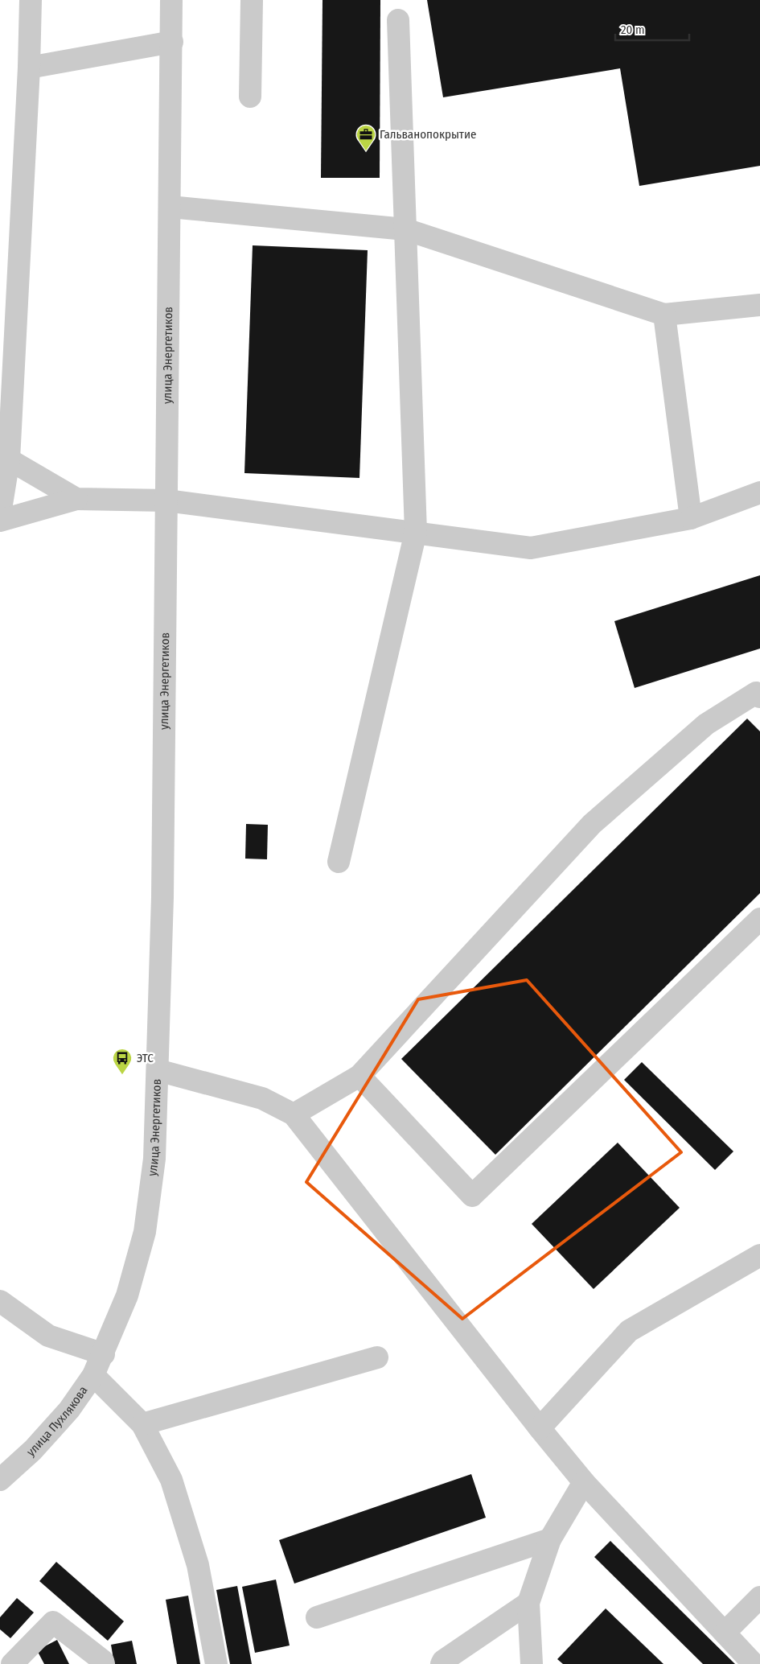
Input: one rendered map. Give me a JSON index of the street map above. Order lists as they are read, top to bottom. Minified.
{"streets":{"street":["улица Энергетиков","улица Пухлякова"]},"crossings":[["улица Энергетиков","улица Пухлякова"]],"places":{"office":["Гальванопокрытие"],"bus stop":["ЭТС"]},"scale_bar":"20 m"}
